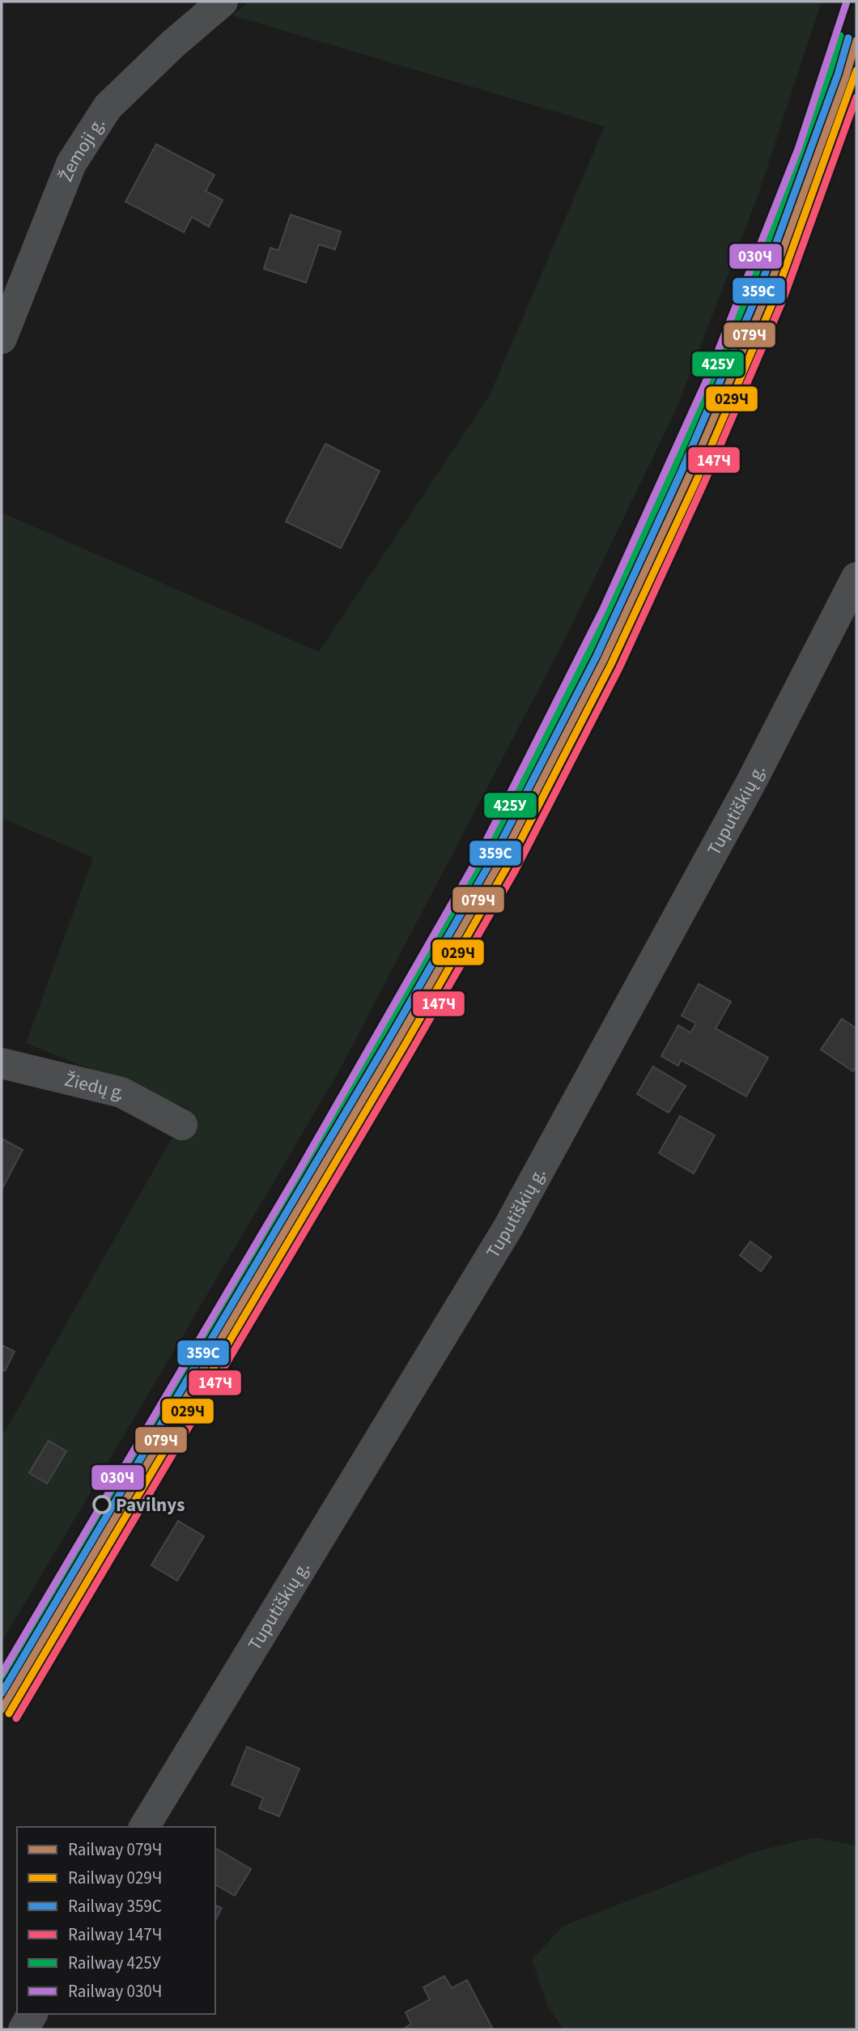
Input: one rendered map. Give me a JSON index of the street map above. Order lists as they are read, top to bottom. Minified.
{"streets":{"street":["Žemoji g.","Tuputiškių g.","Žiedų g."]},"places":["Pavilnys"],"lines":["rail line 030Ч","rail line 425У","rail line 359С","rail line 079Ч","rail line 029Ч","rail line 147Ч"],"legend":["Railway 079Ч","Railway 029Ч","Railway 359С","Railway 147Ч","Railway 425У","Railway 030Ч"]}
